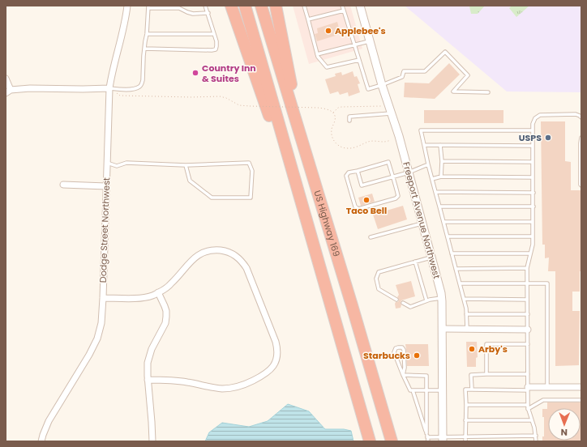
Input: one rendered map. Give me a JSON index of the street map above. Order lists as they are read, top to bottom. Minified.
{"streets":{"highway":["US Highway 169"],"street":["Freeport Avenue Northwest","Dodge Street Northwest"]},"places":["Applebee's","Country Inn & Suites","USPS","Taco Bell","Arby's","Starbucks"],"north":"bottom"}
